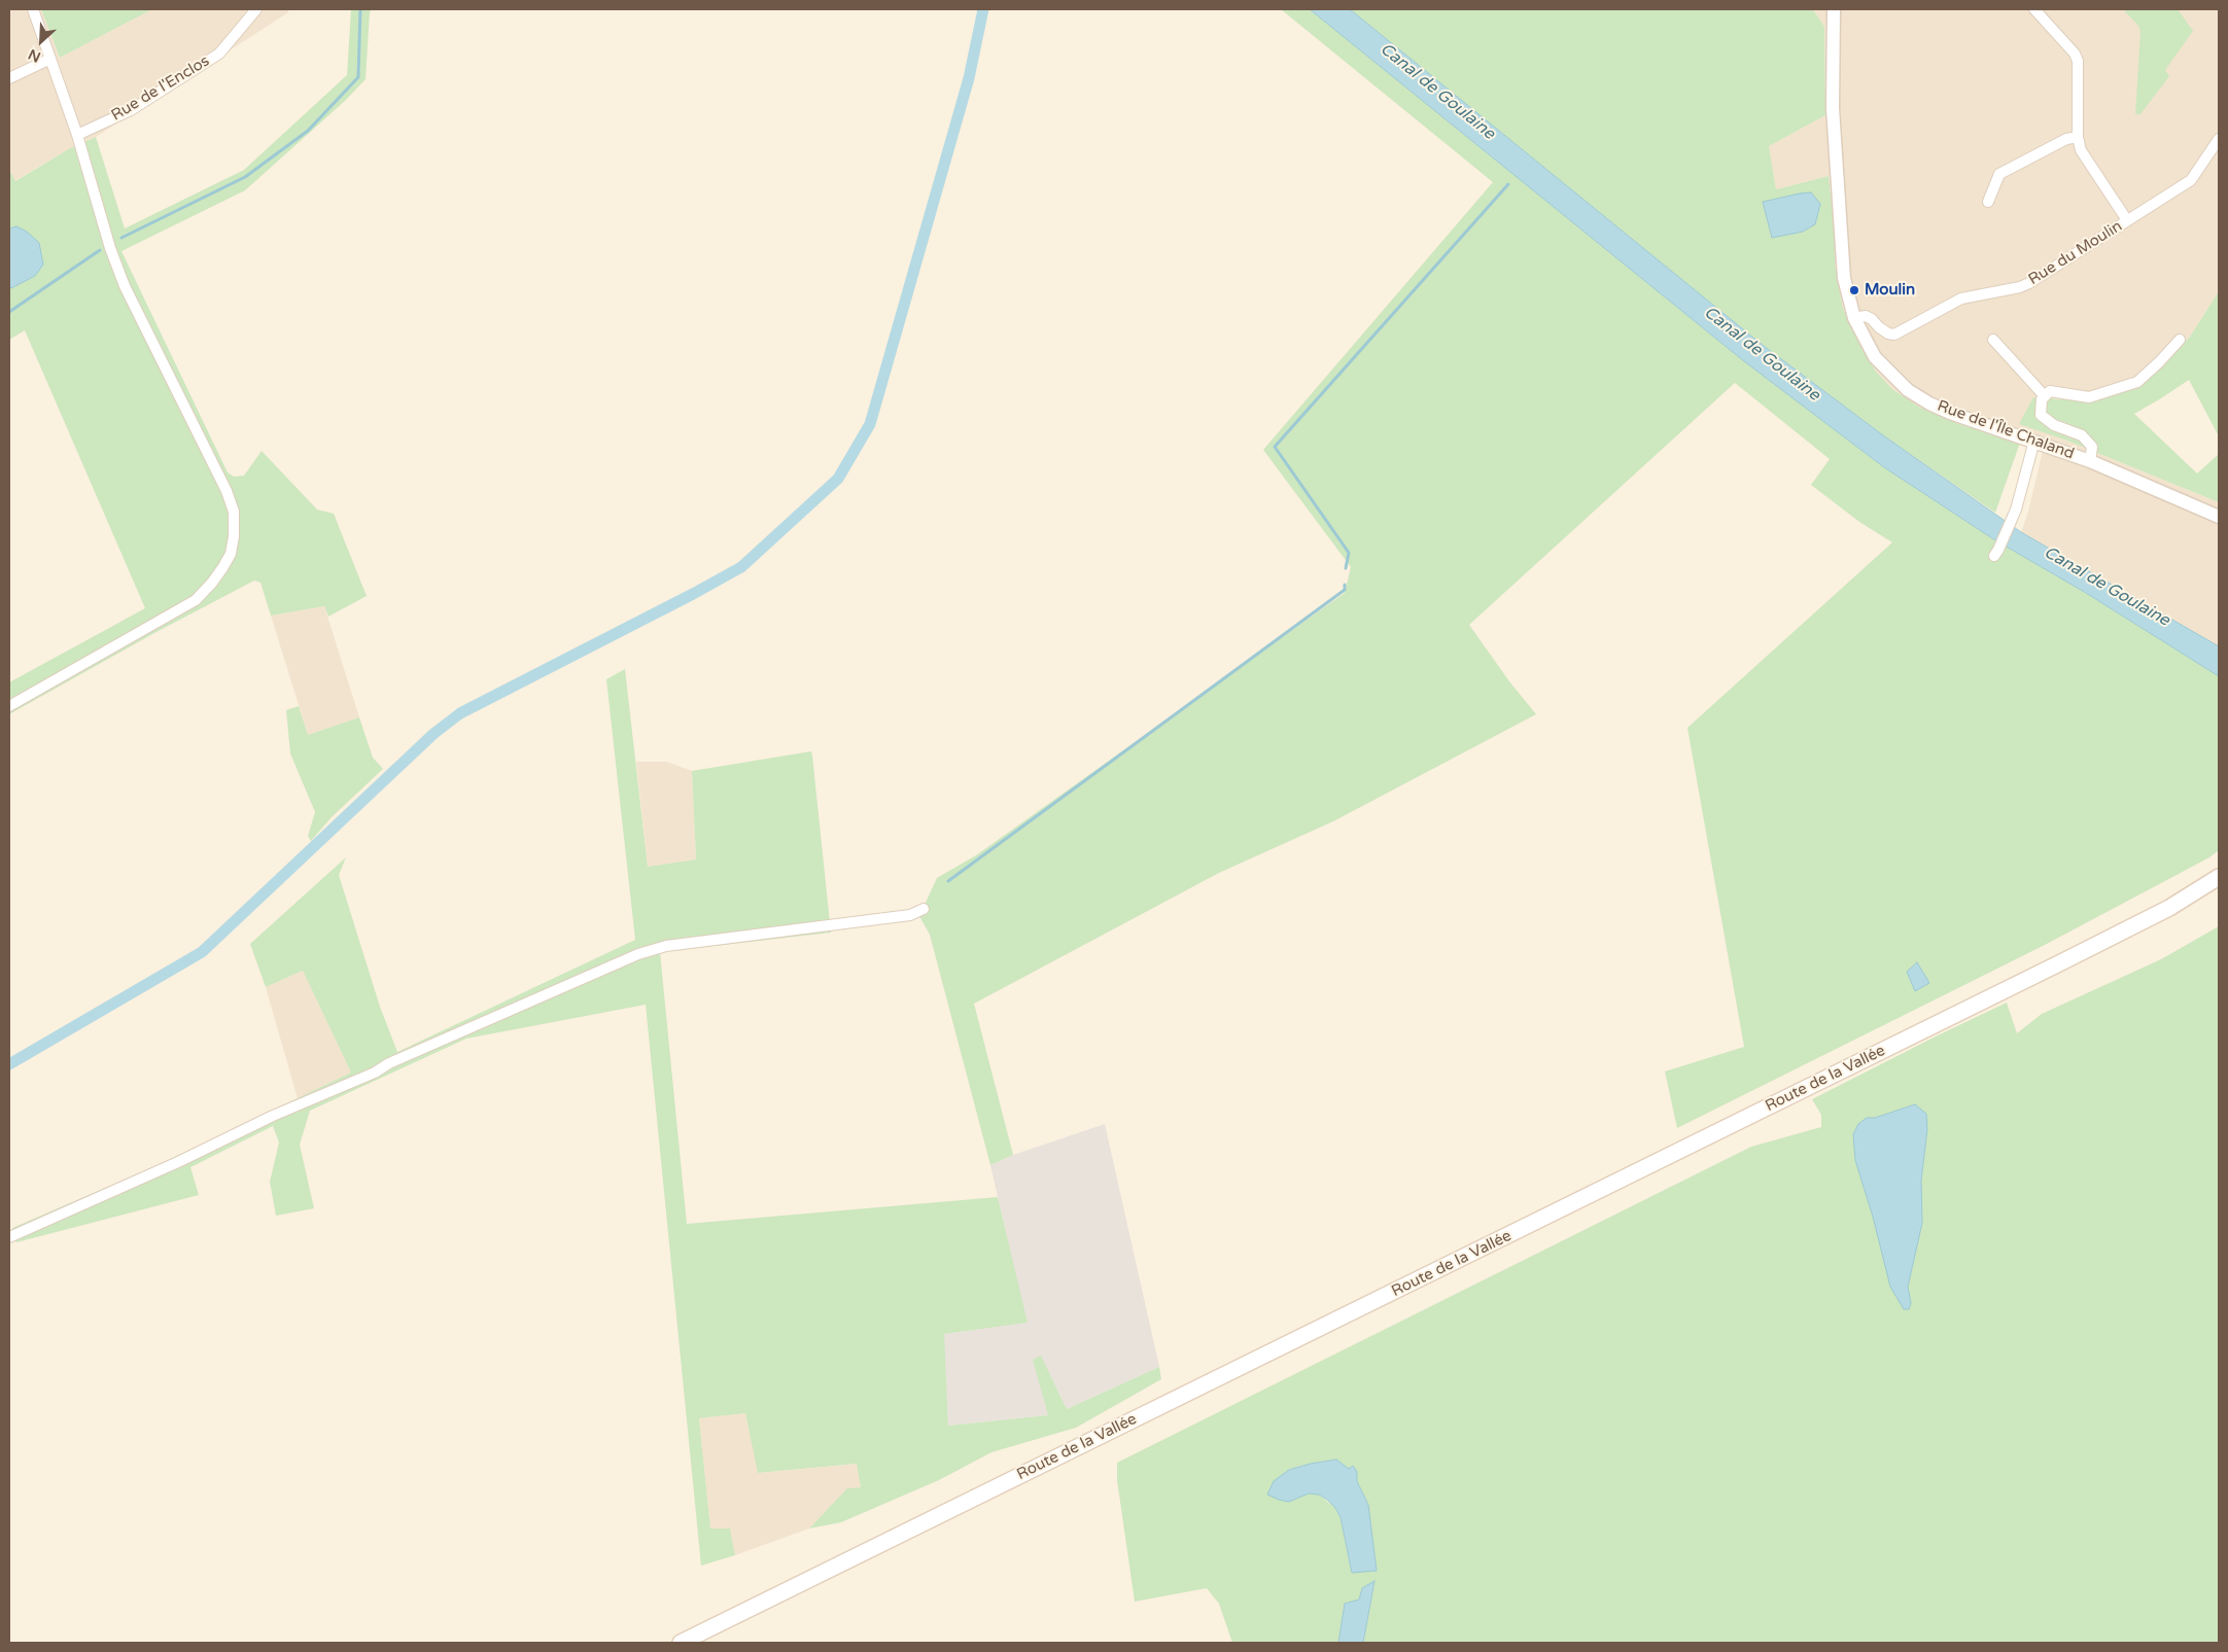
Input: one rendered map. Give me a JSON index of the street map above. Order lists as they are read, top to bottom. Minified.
{"streets":{"main road":["Route de la Vallée"],"street":["Rue de l'Enclos","Rue du Moulin","Rue de l'Île Chaland"]},"crossings":[["Rue du Moulin","Rue de l'Île Chaland"]],"water":["Canal de Goulaine"],"places":["Moulin"],"north":"bottom left"}
